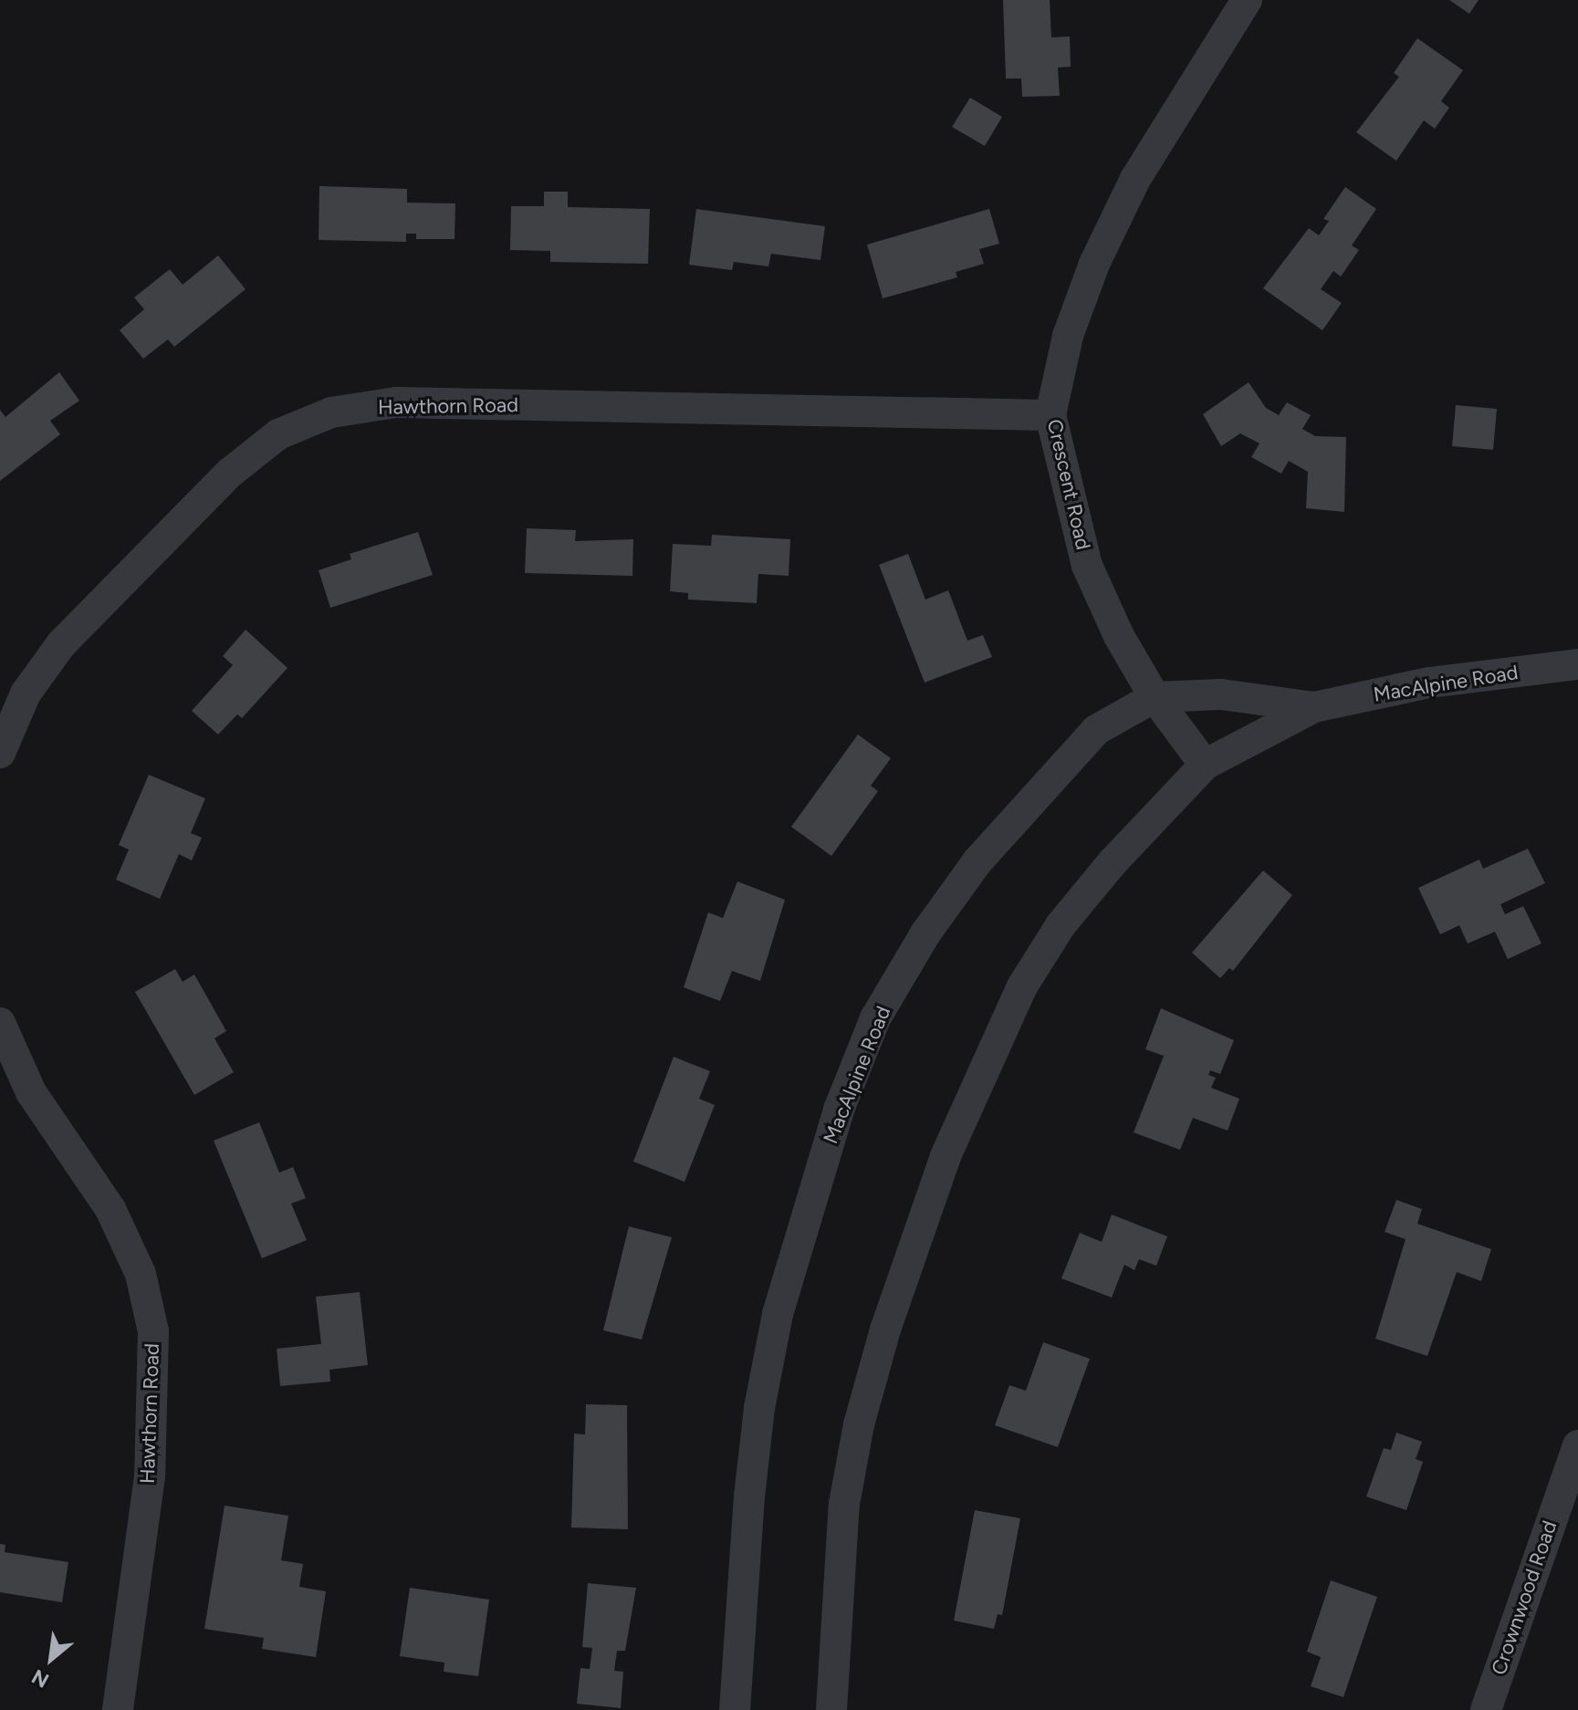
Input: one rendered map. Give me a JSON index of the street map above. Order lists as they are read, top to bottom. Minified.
{"streets":{"street":["Hawthorn Road","Crescent Road","MacAlpine Road","Crownwood Road"]},"crossings":[["Hawthorn Road","Crescent Road"],["Crescent Road","MacAlpine Road"]],"north":"bottom left"}
